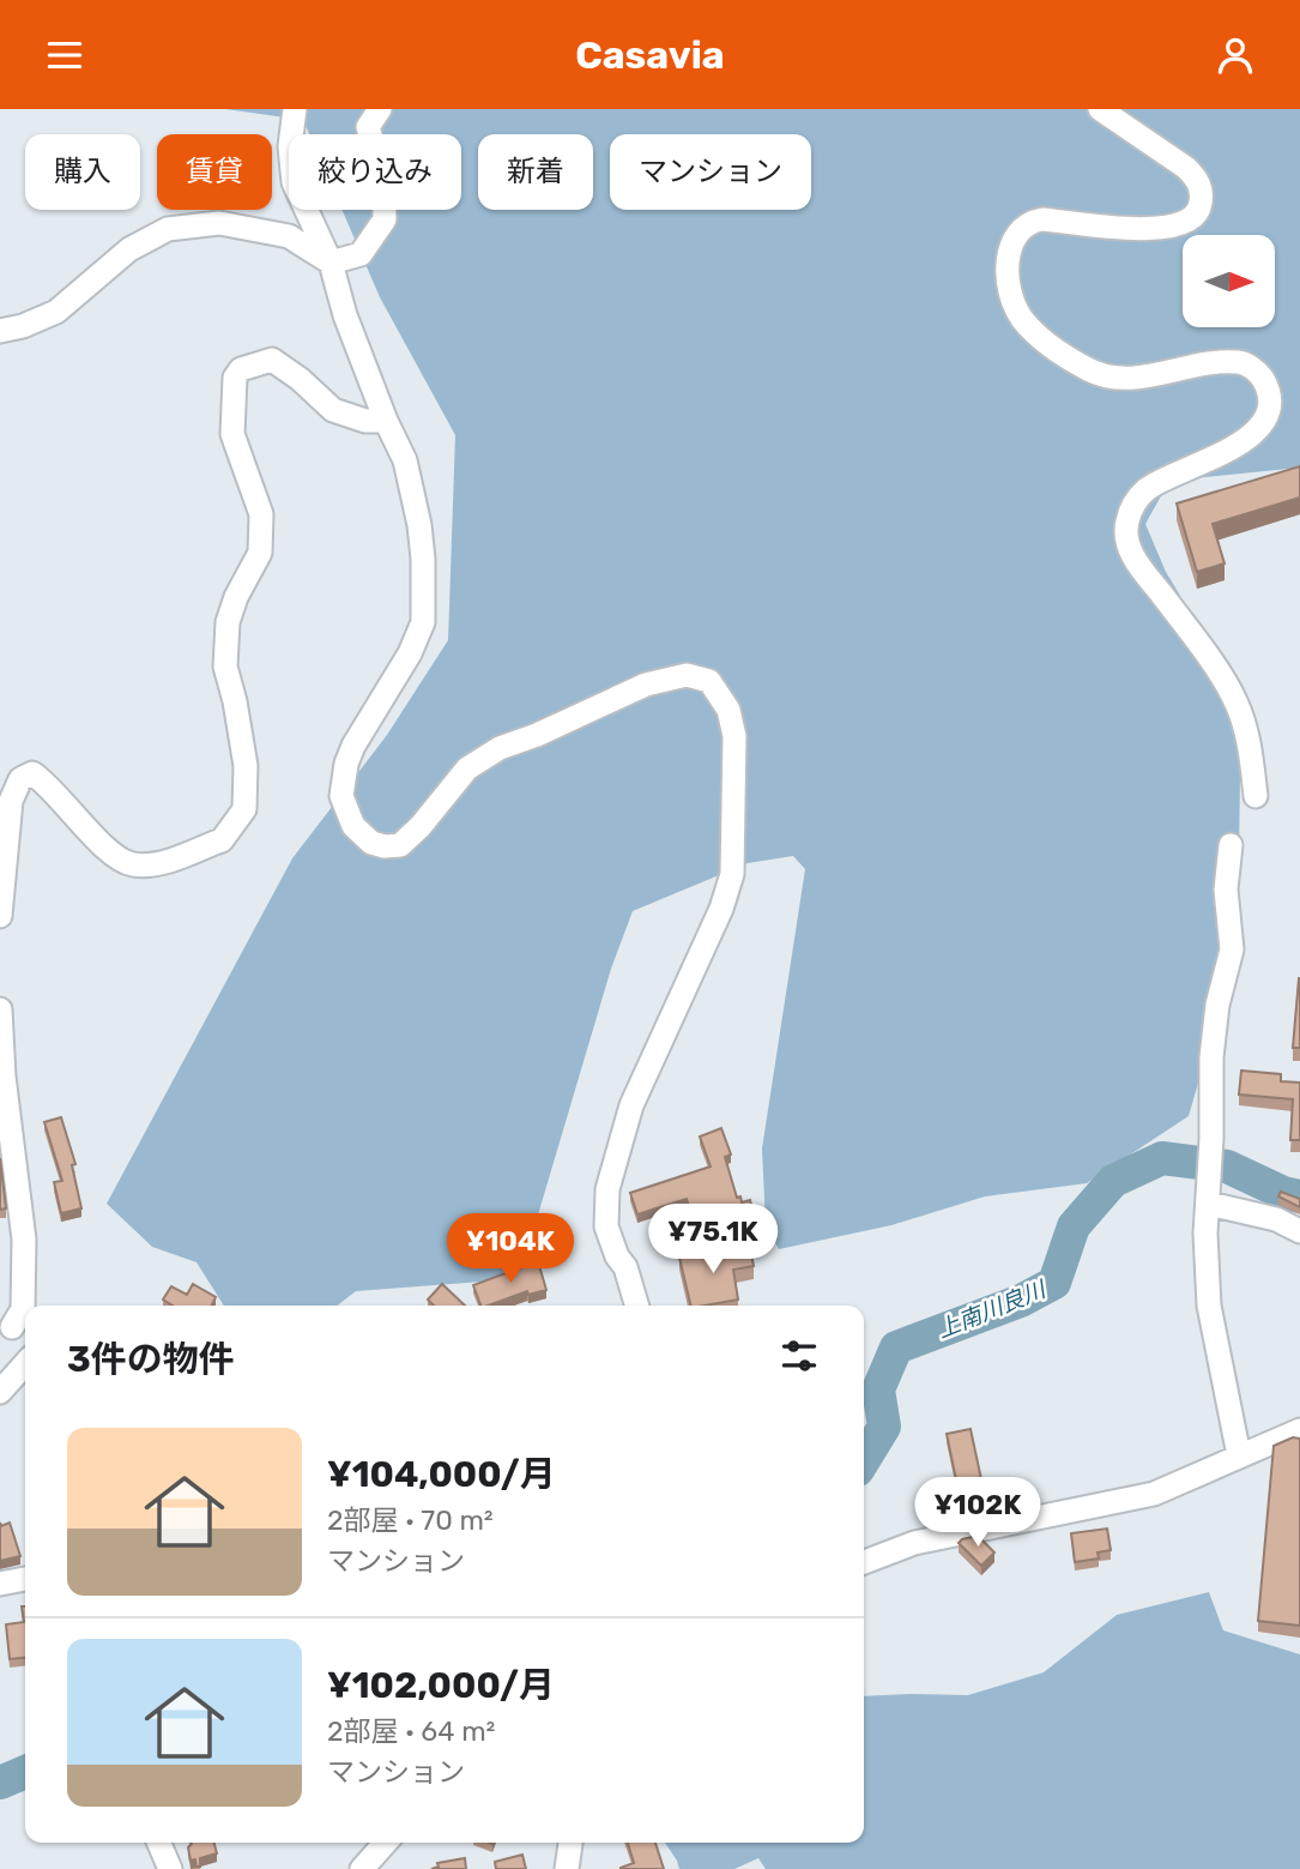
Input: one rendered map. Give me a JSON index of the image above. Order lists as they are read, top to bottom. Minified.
{"water":["上南川良川"],"north":"right","page":{"header":"Casavia","chip":["購入","賃貸","絞り込み","新着","マンション"],"price":["¥75.1K","¥104K","¥102K"],"heading":"3件の物件","list":[{"name":"¥104,000/月","note":"2部屋 · 70 m² · マンション"},{"name":"¥102,000/月","note":"2部屋 · 64 m² · マンション"}]}}
